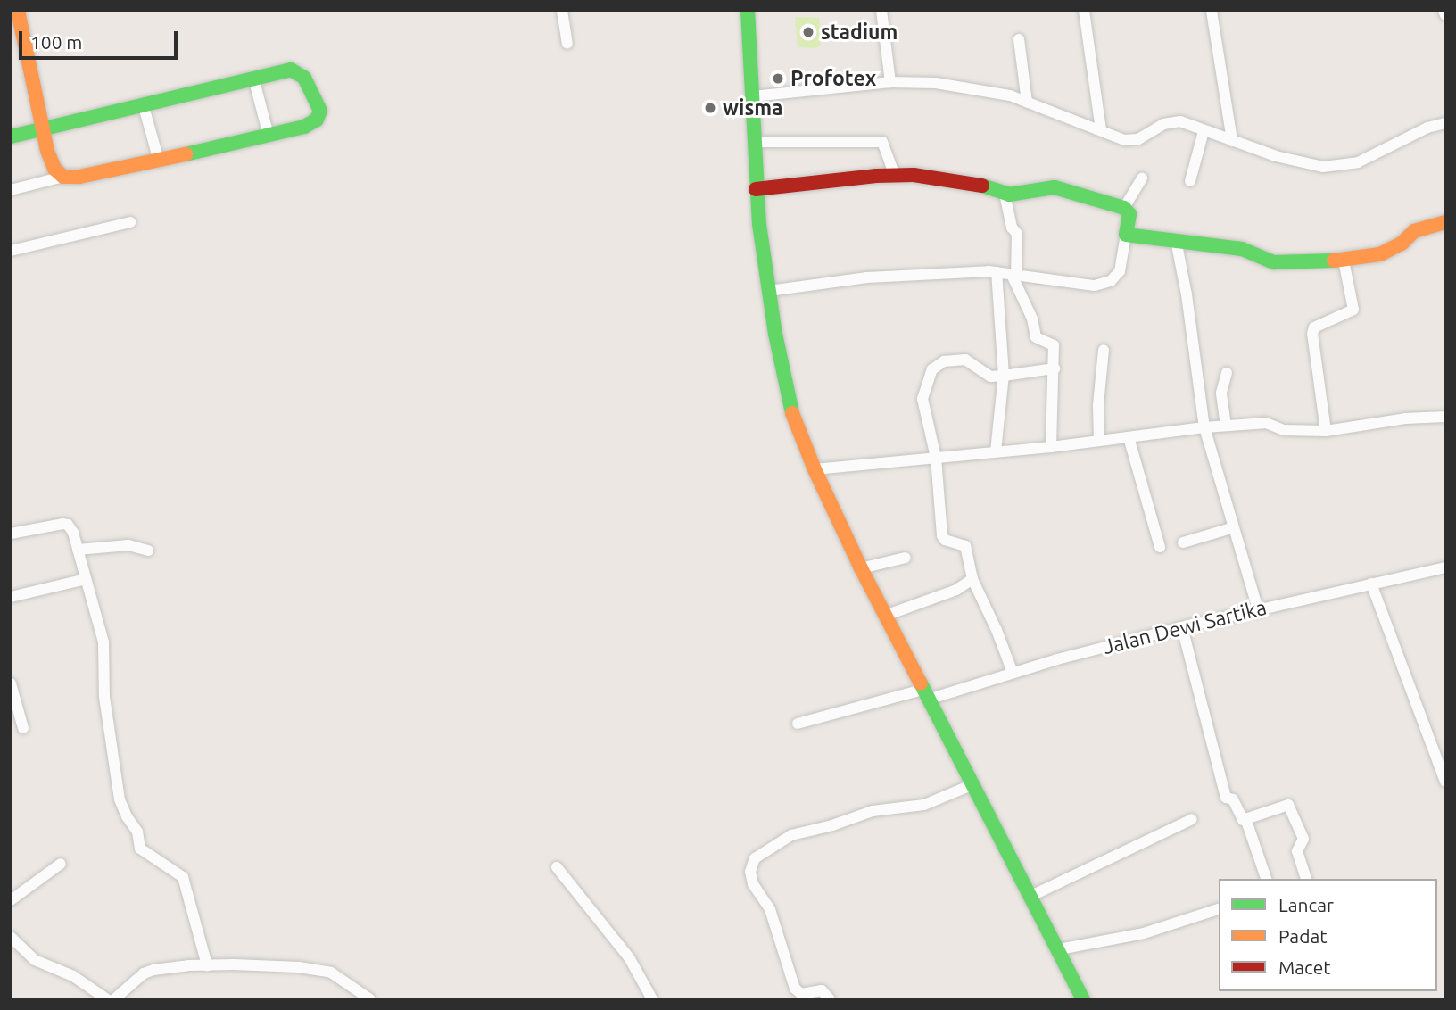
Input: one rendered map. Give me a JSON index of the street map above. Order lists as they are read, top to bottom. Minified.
{"streets":{"street":["Jalan Dewi Sartika"]},"places":["stadium","Profotex","wisma"],"legend":["Lancar","Padat","Macet"],"scale_bar":"100 m"}
